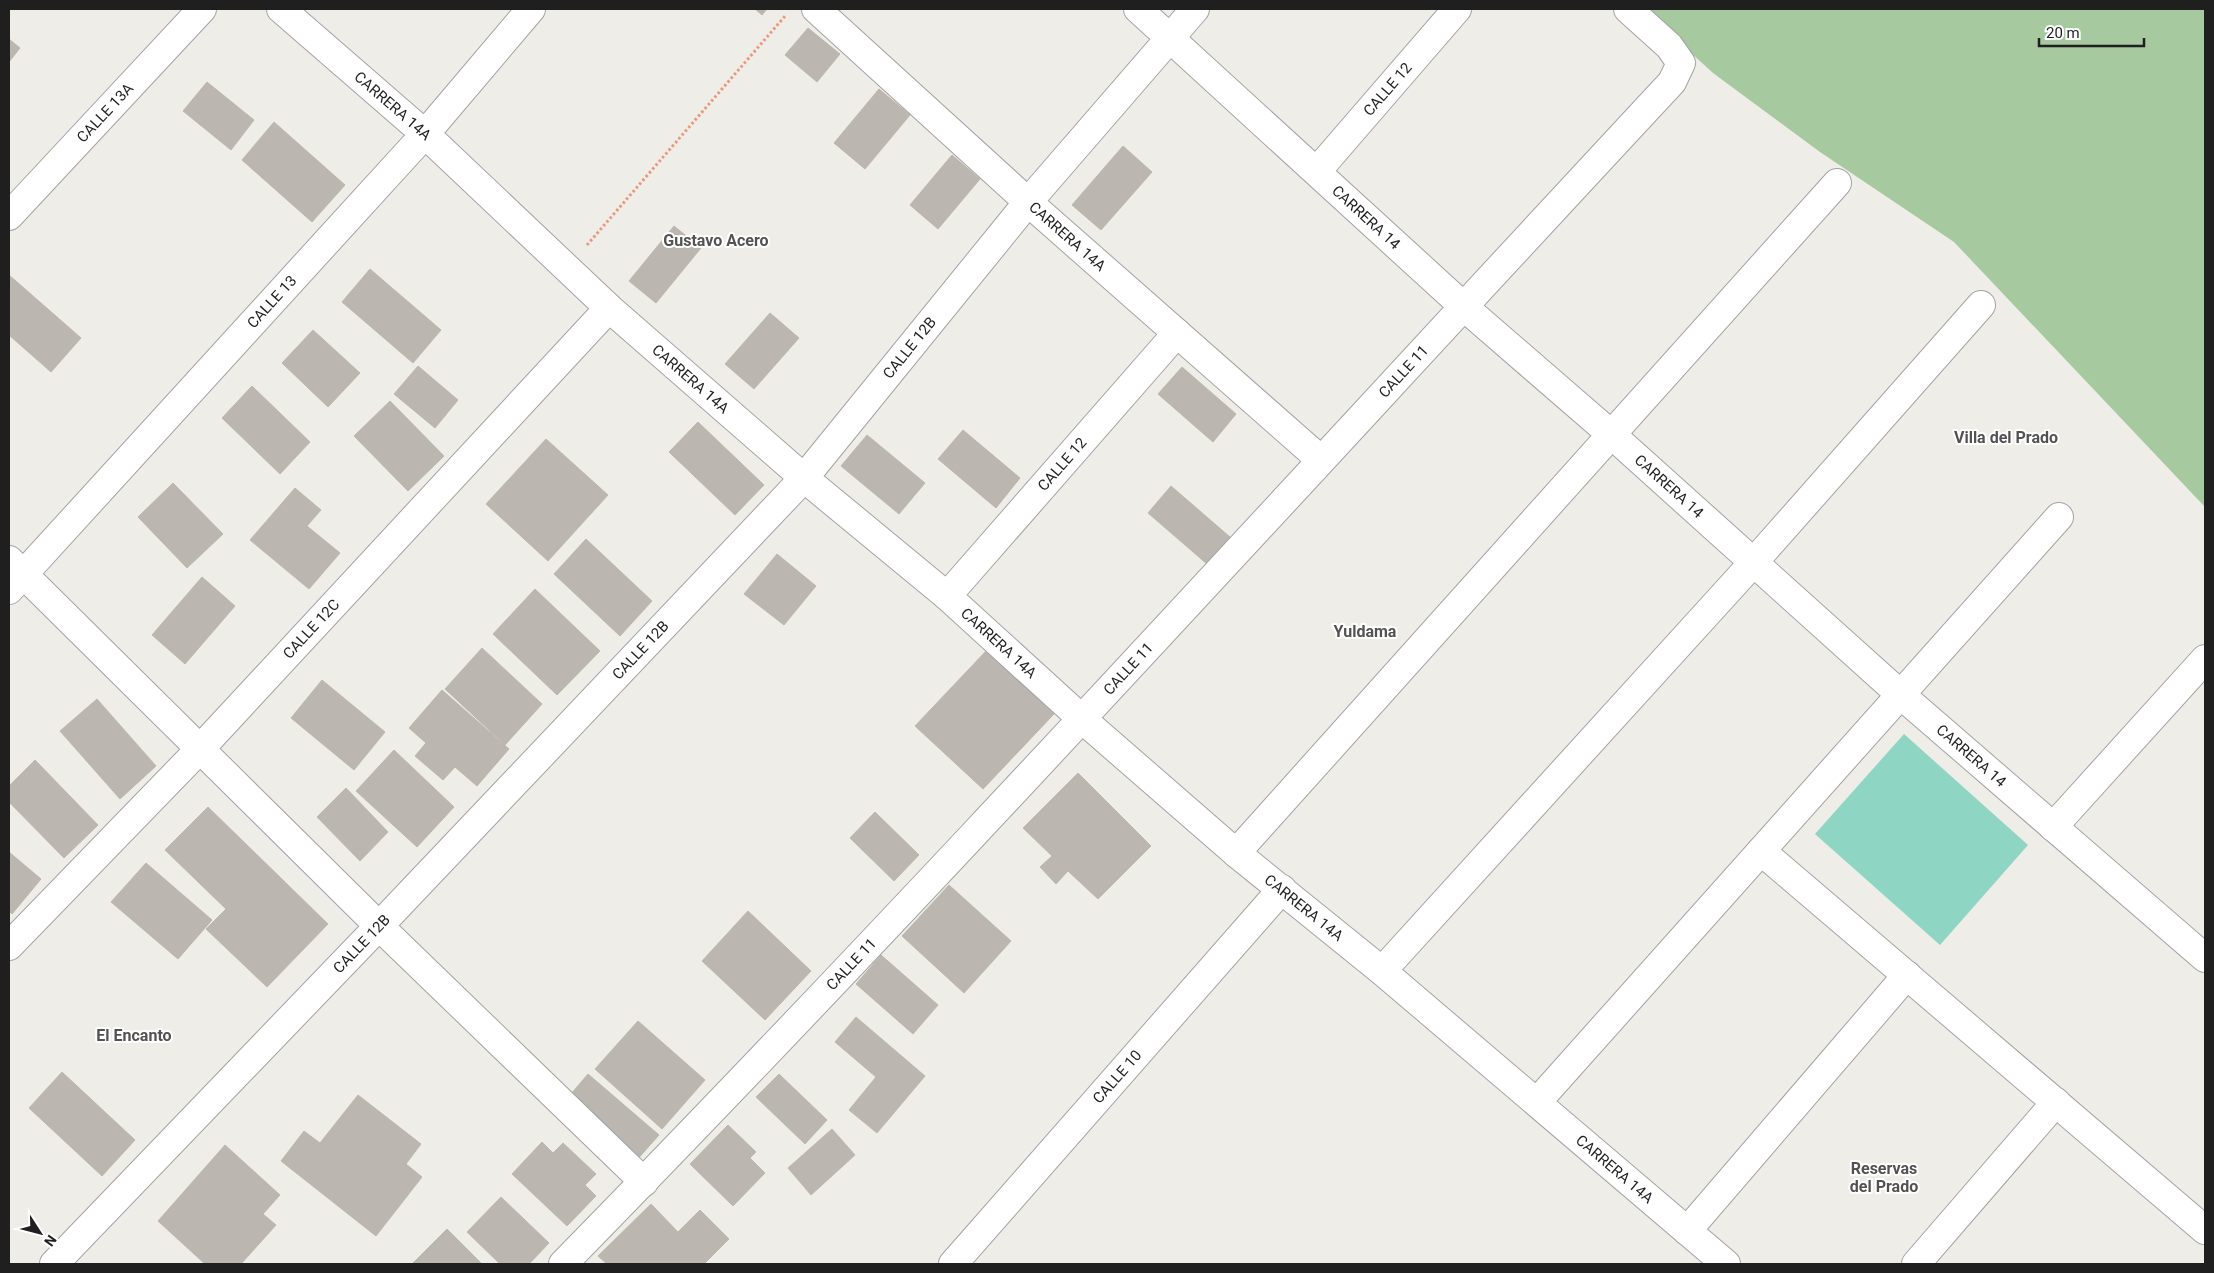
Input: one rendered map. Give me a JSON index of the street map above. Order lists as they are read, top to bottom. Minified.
{"streets":{"street":["CALLE 12","CARRERA 14A","CALLE 13A","CARRERA 14","CALLE 13","CALLE 12B","CALLE 11","CALLE 12C","CALLE 10"]},"crossings":[["CALLE 12","CARRERA 14A"],["CALLE 12","CARRERA 14"],["CARRERA 14A","CALLE 13"],["CARRERA 14A","CALLE 12B"],["CARRERA 14A","CALLE 11"],["CARRERA 14A","CALLE 12C"],["CARRERA 14A","CALLE 10"],["CARRERA 14","CALLE 12B"],["CARRERA 14","CALLE 11"]],"districts":["Gustavo Acero","Villa del Prado","Yuldama","El Encanto","Reservas del Prado"],"scale_bar":"20 m","north":"bottom right"}
